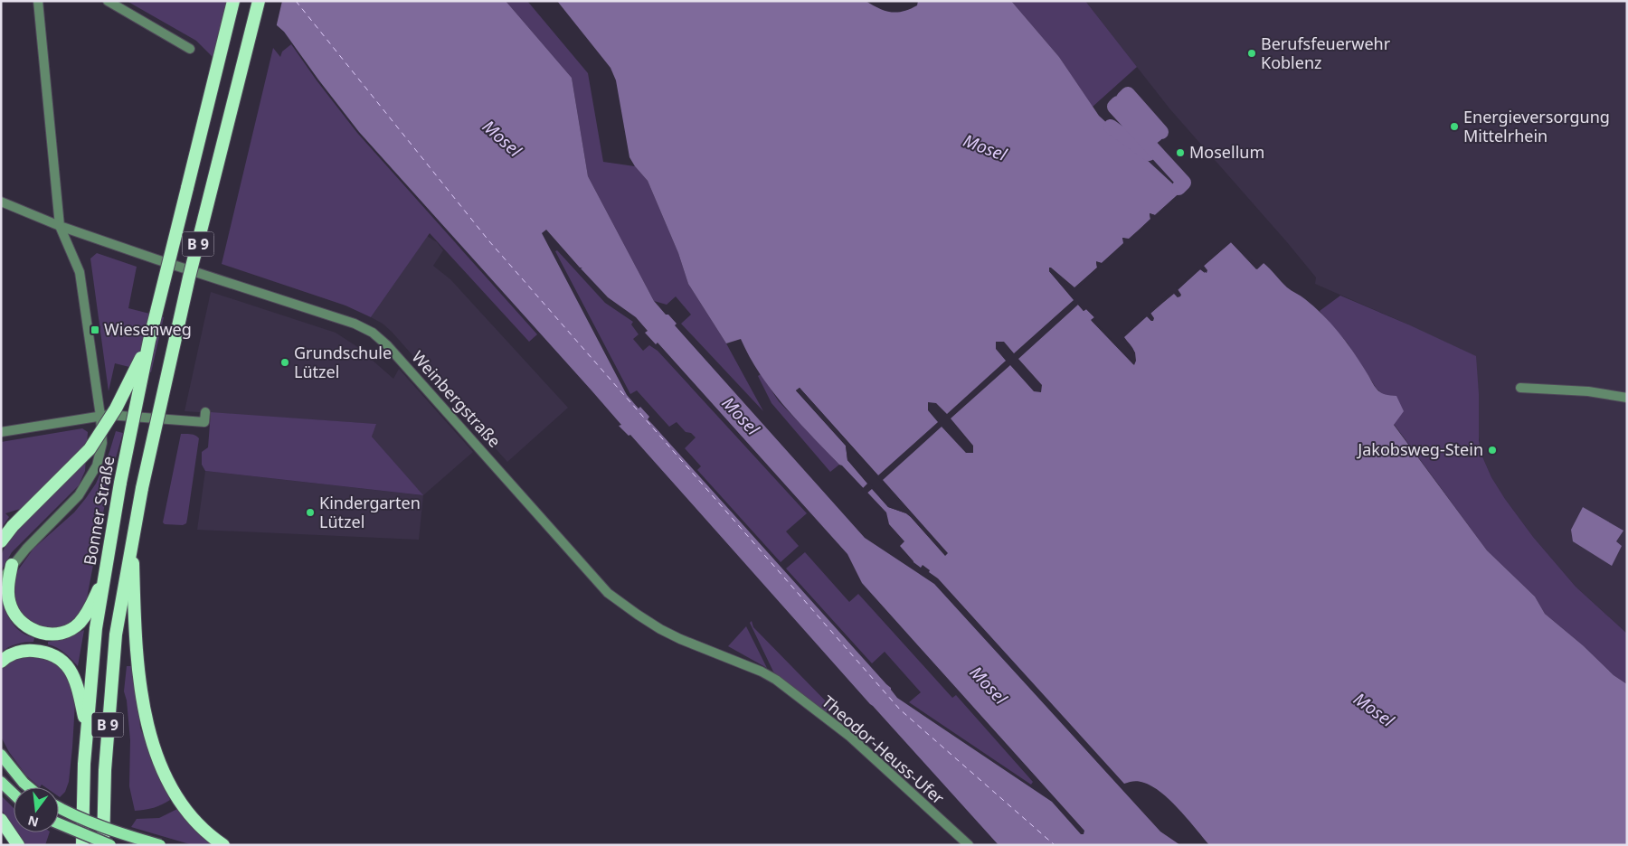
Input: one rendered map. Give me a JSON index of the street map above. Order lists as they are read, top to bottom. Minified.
{"streets":{"highway":["B 9","Bonner Straße"],"street":["Weinbergstraße","Theodor-Heuss-Ufer"]},"crossings":[["Weinbergstraße","Theodor-Heuss-Ufer"]],"water":["Mosel"],"places":{"other":["Berufsfeuerwehr Koblenz","Energieversorgung Mittelrhein","Mosellum","Grundschule Lützel","Jakobsweg-Stein","Kindergarten Lützel"],"transit":["Wiesenweg"]},"north":"bottom"}
